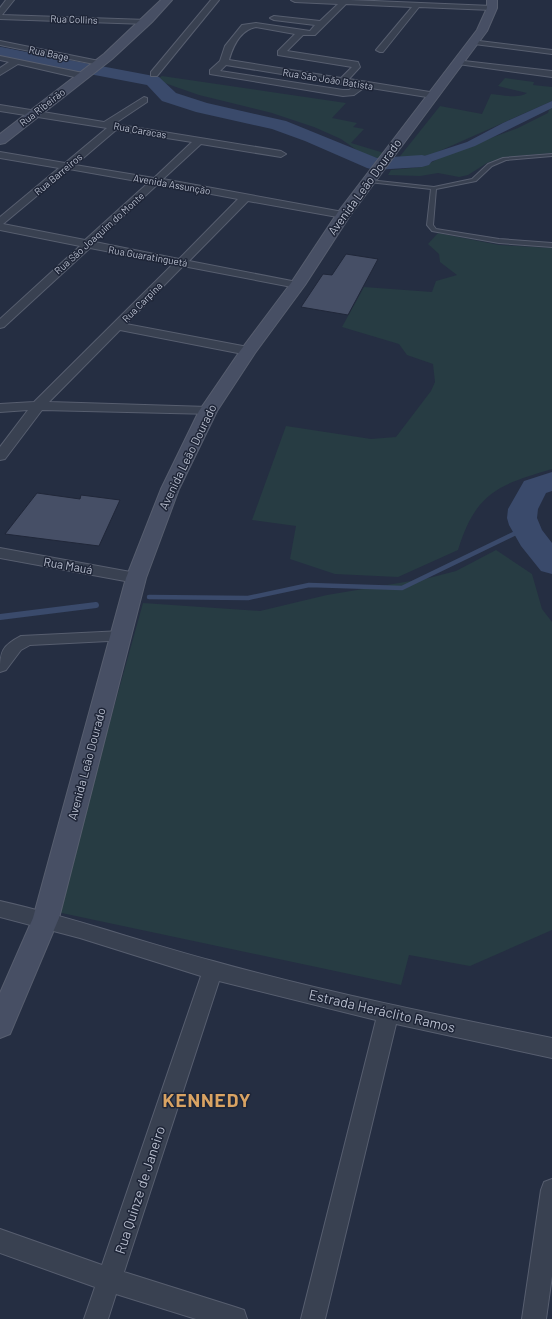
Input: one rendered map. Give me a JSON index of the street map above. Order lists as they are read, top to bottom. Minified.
{"streets":{"main road":["Rua Ribeirão","Avenida Leão Dourado"],"street":["Rua Collins","Rua Bage","Rua São João Batista","Rua Caracas","Rua Barreiros","Avenida Assunção","Rua São Joaquim do Monte","Rua Guaratinguetá","Rua Carpina","Rua Mauá","Estrada Heráclito Ramos","Rua Quinze de Janeiro"]},"crossings":[["Rua Collins","Rua Ribeirão"],["Rua Bage","Rua Ribeirão"],["Rua São João Batista","Avenida Leão Dourado"],["Rua Ribeirão","Rua Caracas"],["Rua Caracas","Rua Barreiros"],["Rua Caracas","Rua São Joaquim do Monte"],["Rua Barreiros","Avenida Assunção"],["Avenida Assunção","Avenida Leão Dourado"],["Avenida Assunção","Rua São Joaquim do Monte"],["Avenida Assunção","Rua Carpina"],["Avenida Leão Dourado","Rua Guaratinguetá"],["Avenida Leão Dourado","Rua Mauá"],["Avenida Leão Dourado","Estrada Heráclito Ramos"],["Rua São Joaquim do Monte","Rua Guaratinguetá"],["Rua Guaratinguetá","Rua Carpina"],["Estrada Heráclito Ramos","Rua Quinze de Janeiro"]],"districts":["KENNEDY"]}
